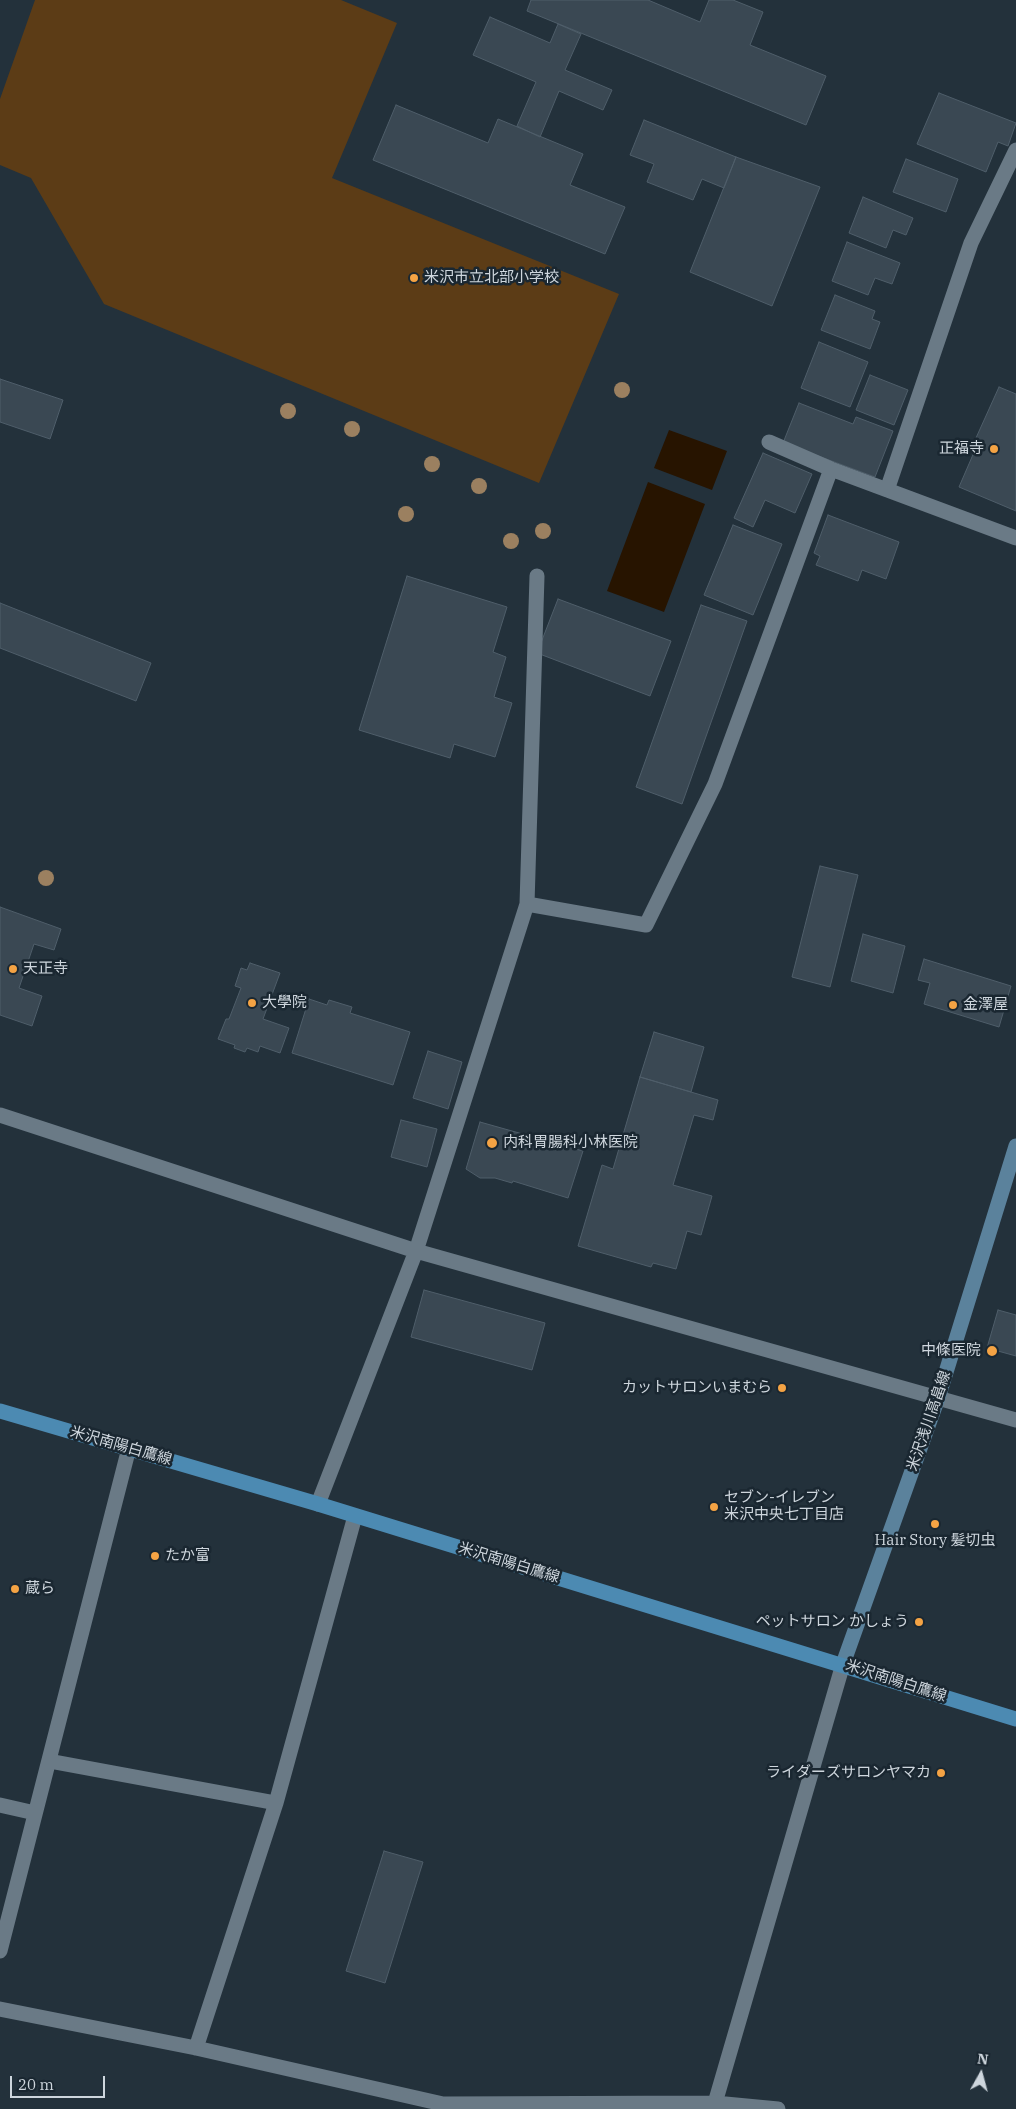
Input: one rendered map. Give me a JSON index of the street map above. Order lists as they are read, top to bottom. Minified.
{"streets":{"main road":["米沢浅川高畠線","米沢南陽白鷹線"]},"crossings":[["米沢浅川高畠線","米沢南陽白鷹線"]],"places":["米沢市立北部小学校","正福寺","天正寺","大學院","金澤屋","内科胃腸科小林医院","中條医院","カットサロンいまむら","セブン-イレブン 米沢中央七丁目店","Hair Story 髪切虫","たか富","蔵ら","ペットサロン かしょう","ライダーズサロンヤマカ"],"scale_bar":"20 m","north":"top"}
